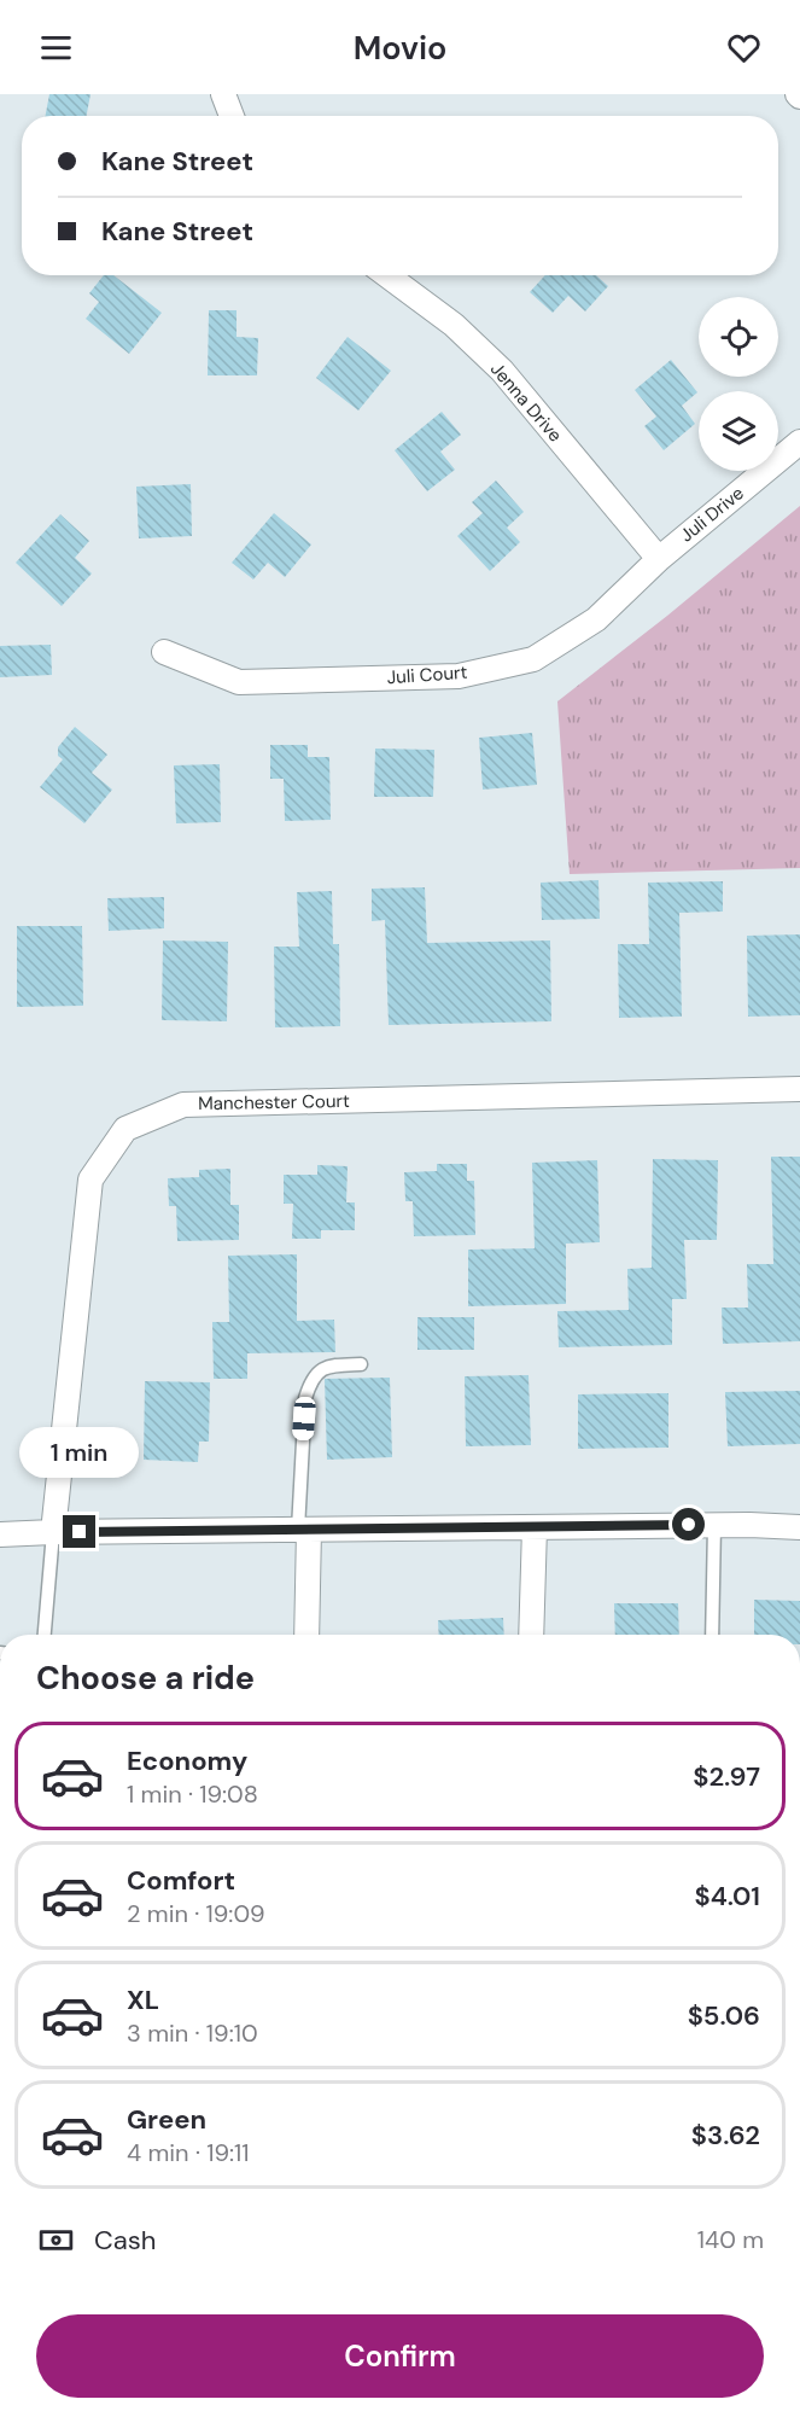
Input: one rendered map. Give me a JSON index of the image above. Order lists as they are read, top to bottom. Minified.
{"streets":{"street":["Jenna Drive","Juli Drive","Juli Court","Manchester Court"]},"crossings":[["Jenna Drive","Juli Drive"],["Jenna Drive","Juli Court"],["Juli Drive","Juli Court"]],"page":{"header":"Movio","banner":["Kane Street","Kane Street"],"bubble":"1 min","heading":"Choose a ride","list":[{"name":"Economy","note":"1 min · 19:08","value":"$2.97"},{"name":"Comfort","note":"2 min · 19:09","value":"$4.01"},{"name":"XL","note":"3 min · 19:10","value":"$5.06"},{"name":"Green","note":"4 min · 19:11","value":"$3.62"}],"pay":["Cash","140 m"],"buttons":"Confirm"}}
